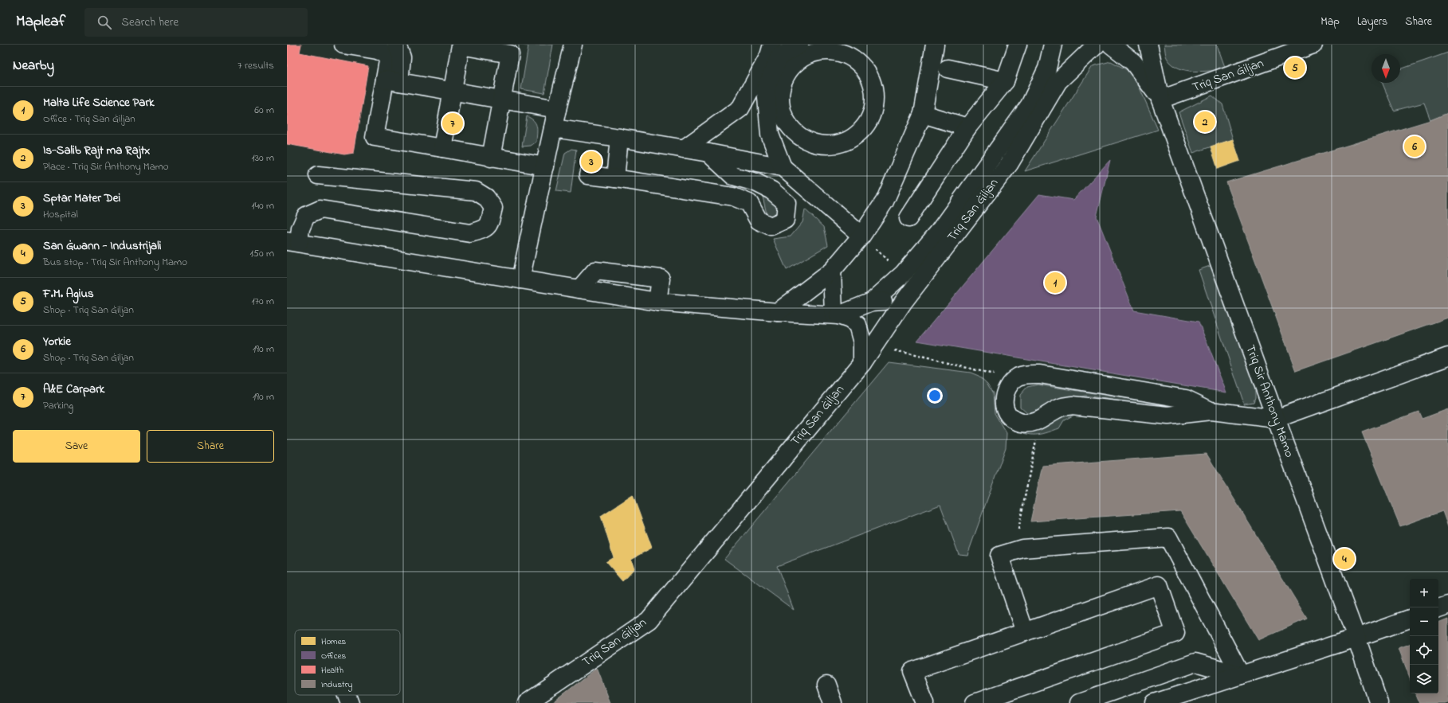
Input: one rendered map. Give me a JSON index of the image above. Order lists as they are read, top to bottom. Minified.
{"streets":{"street":["Triq San Ġiljan","Triq Sir Anthony Mamo"]},"crossings":[["Triq San Ġiljan","Triq Sir Anthony Mamo"]],"legend":["Homes","Offices","Health","Industry"],"north":"bottom","page":{"header":"Mapleaf","search":"Search here","nav":["Map","Layers","Share"],"heading":["Nearby","7 results"],"pins":["5","2","7","6","3","1","4"],"list":[{"mark":"1","name":"Malta Life Science Park","note":"Office · Triq San Ġiljan","value":"60 m"},{"mark":"2","name":"Is-Salib Rajt ma Rajtx","note":"Place · Triq Sir Anthony Mamo","value":"130 m"},{"mark":"3","name":"Sptar Mater Dei","note":"Hospital","value":"140 m"},{"mark":"4","name":"San Ġwann - Industrijali","note":"Bus stop · Triq Sir Anthony Mamo","value":"150 m"},{"mark":"5","name":"F.M. Agius","note":"Shop · Triq San Ġiljan","value":"170 m"},{"mark":"6","name":"Yorkie","note":"Shop · Triq San Ġiljan","value":"190 m"},{"mark":"7","name":"A&E Carpark","note":"Parking","value":"190 m"}],"buttons":["Save","Share"],"map_buttons":["+","−"]}}
